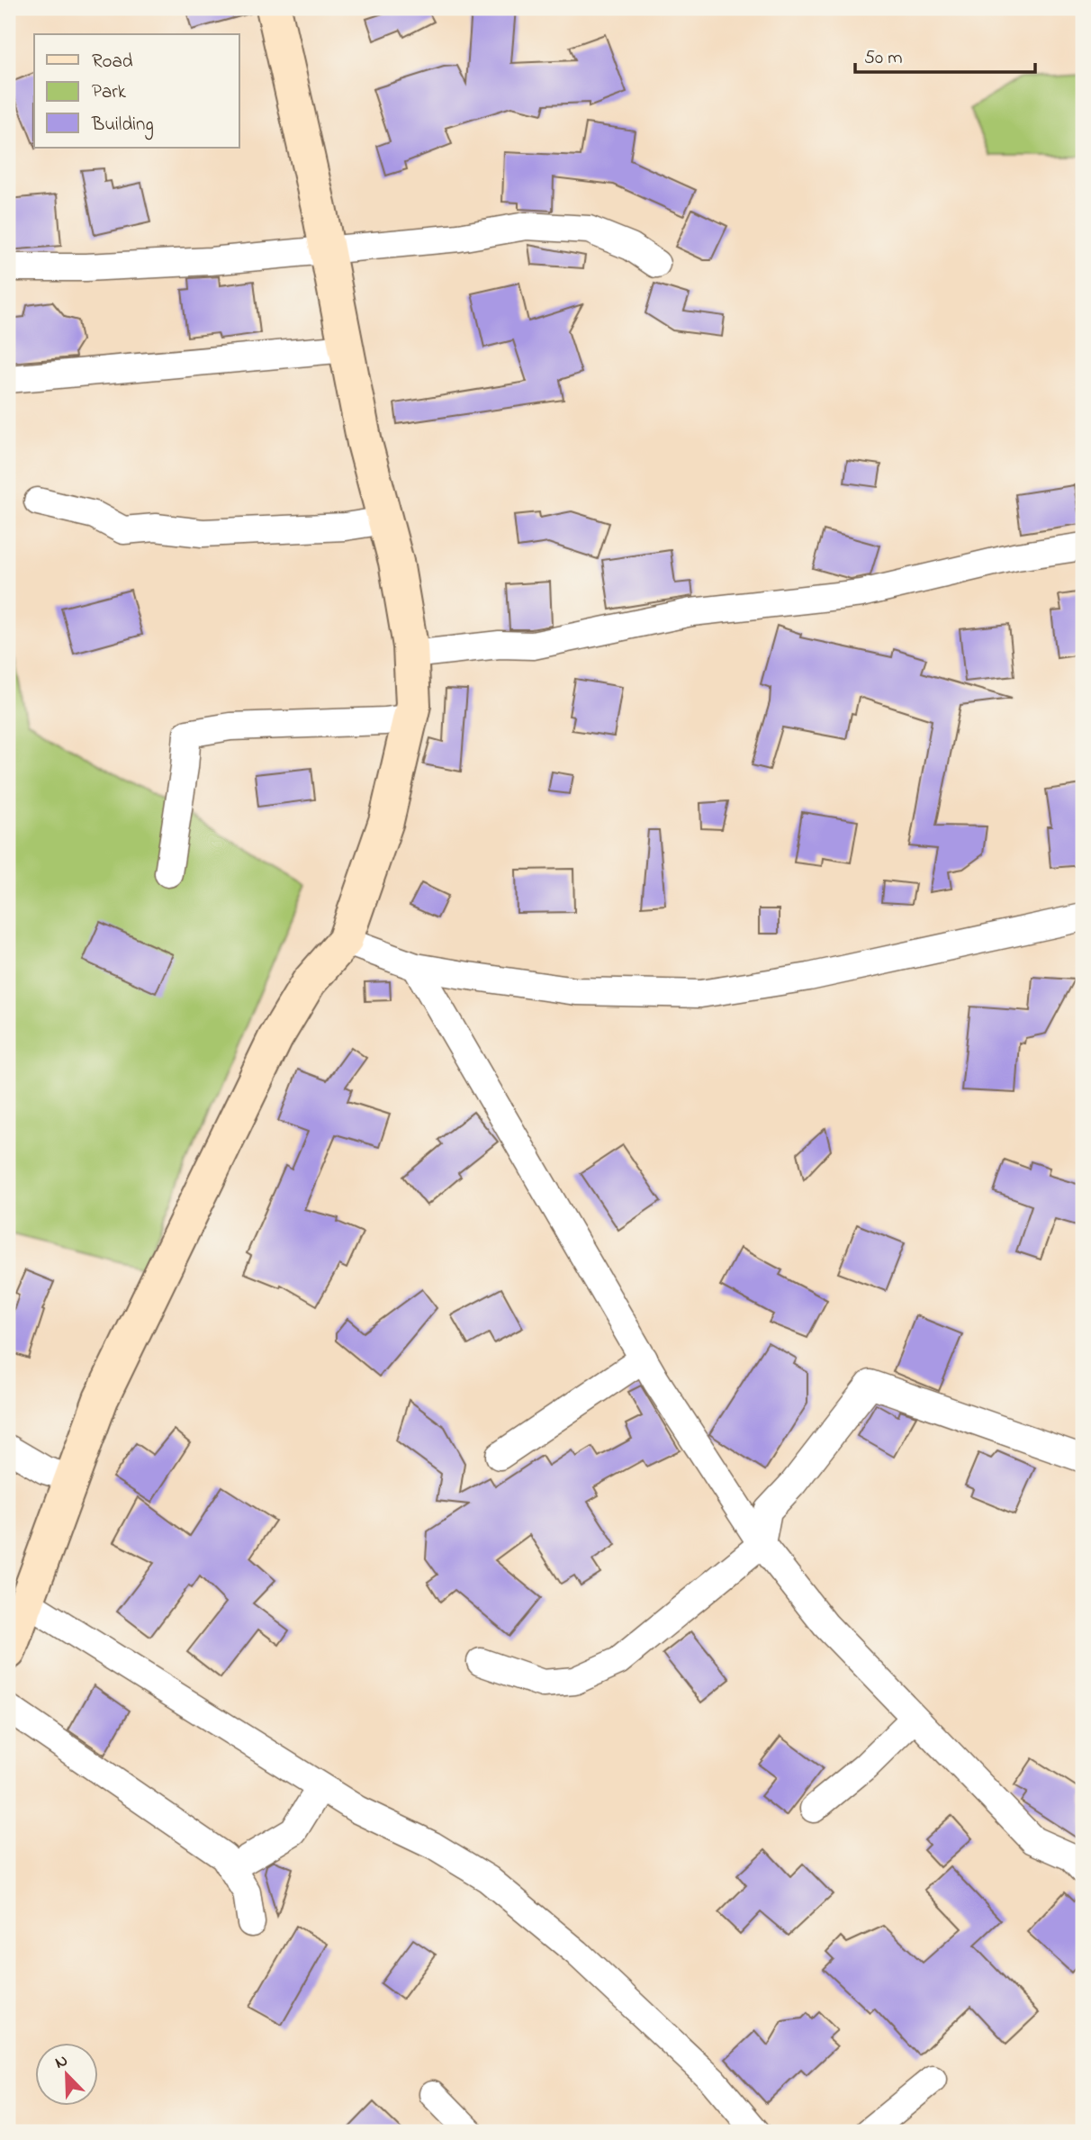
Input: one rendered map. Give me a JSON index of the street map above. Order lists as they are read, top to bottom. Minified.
{"legend":["Road","Park","Building"],"scale_bar":"50 m","north":"top left"}
